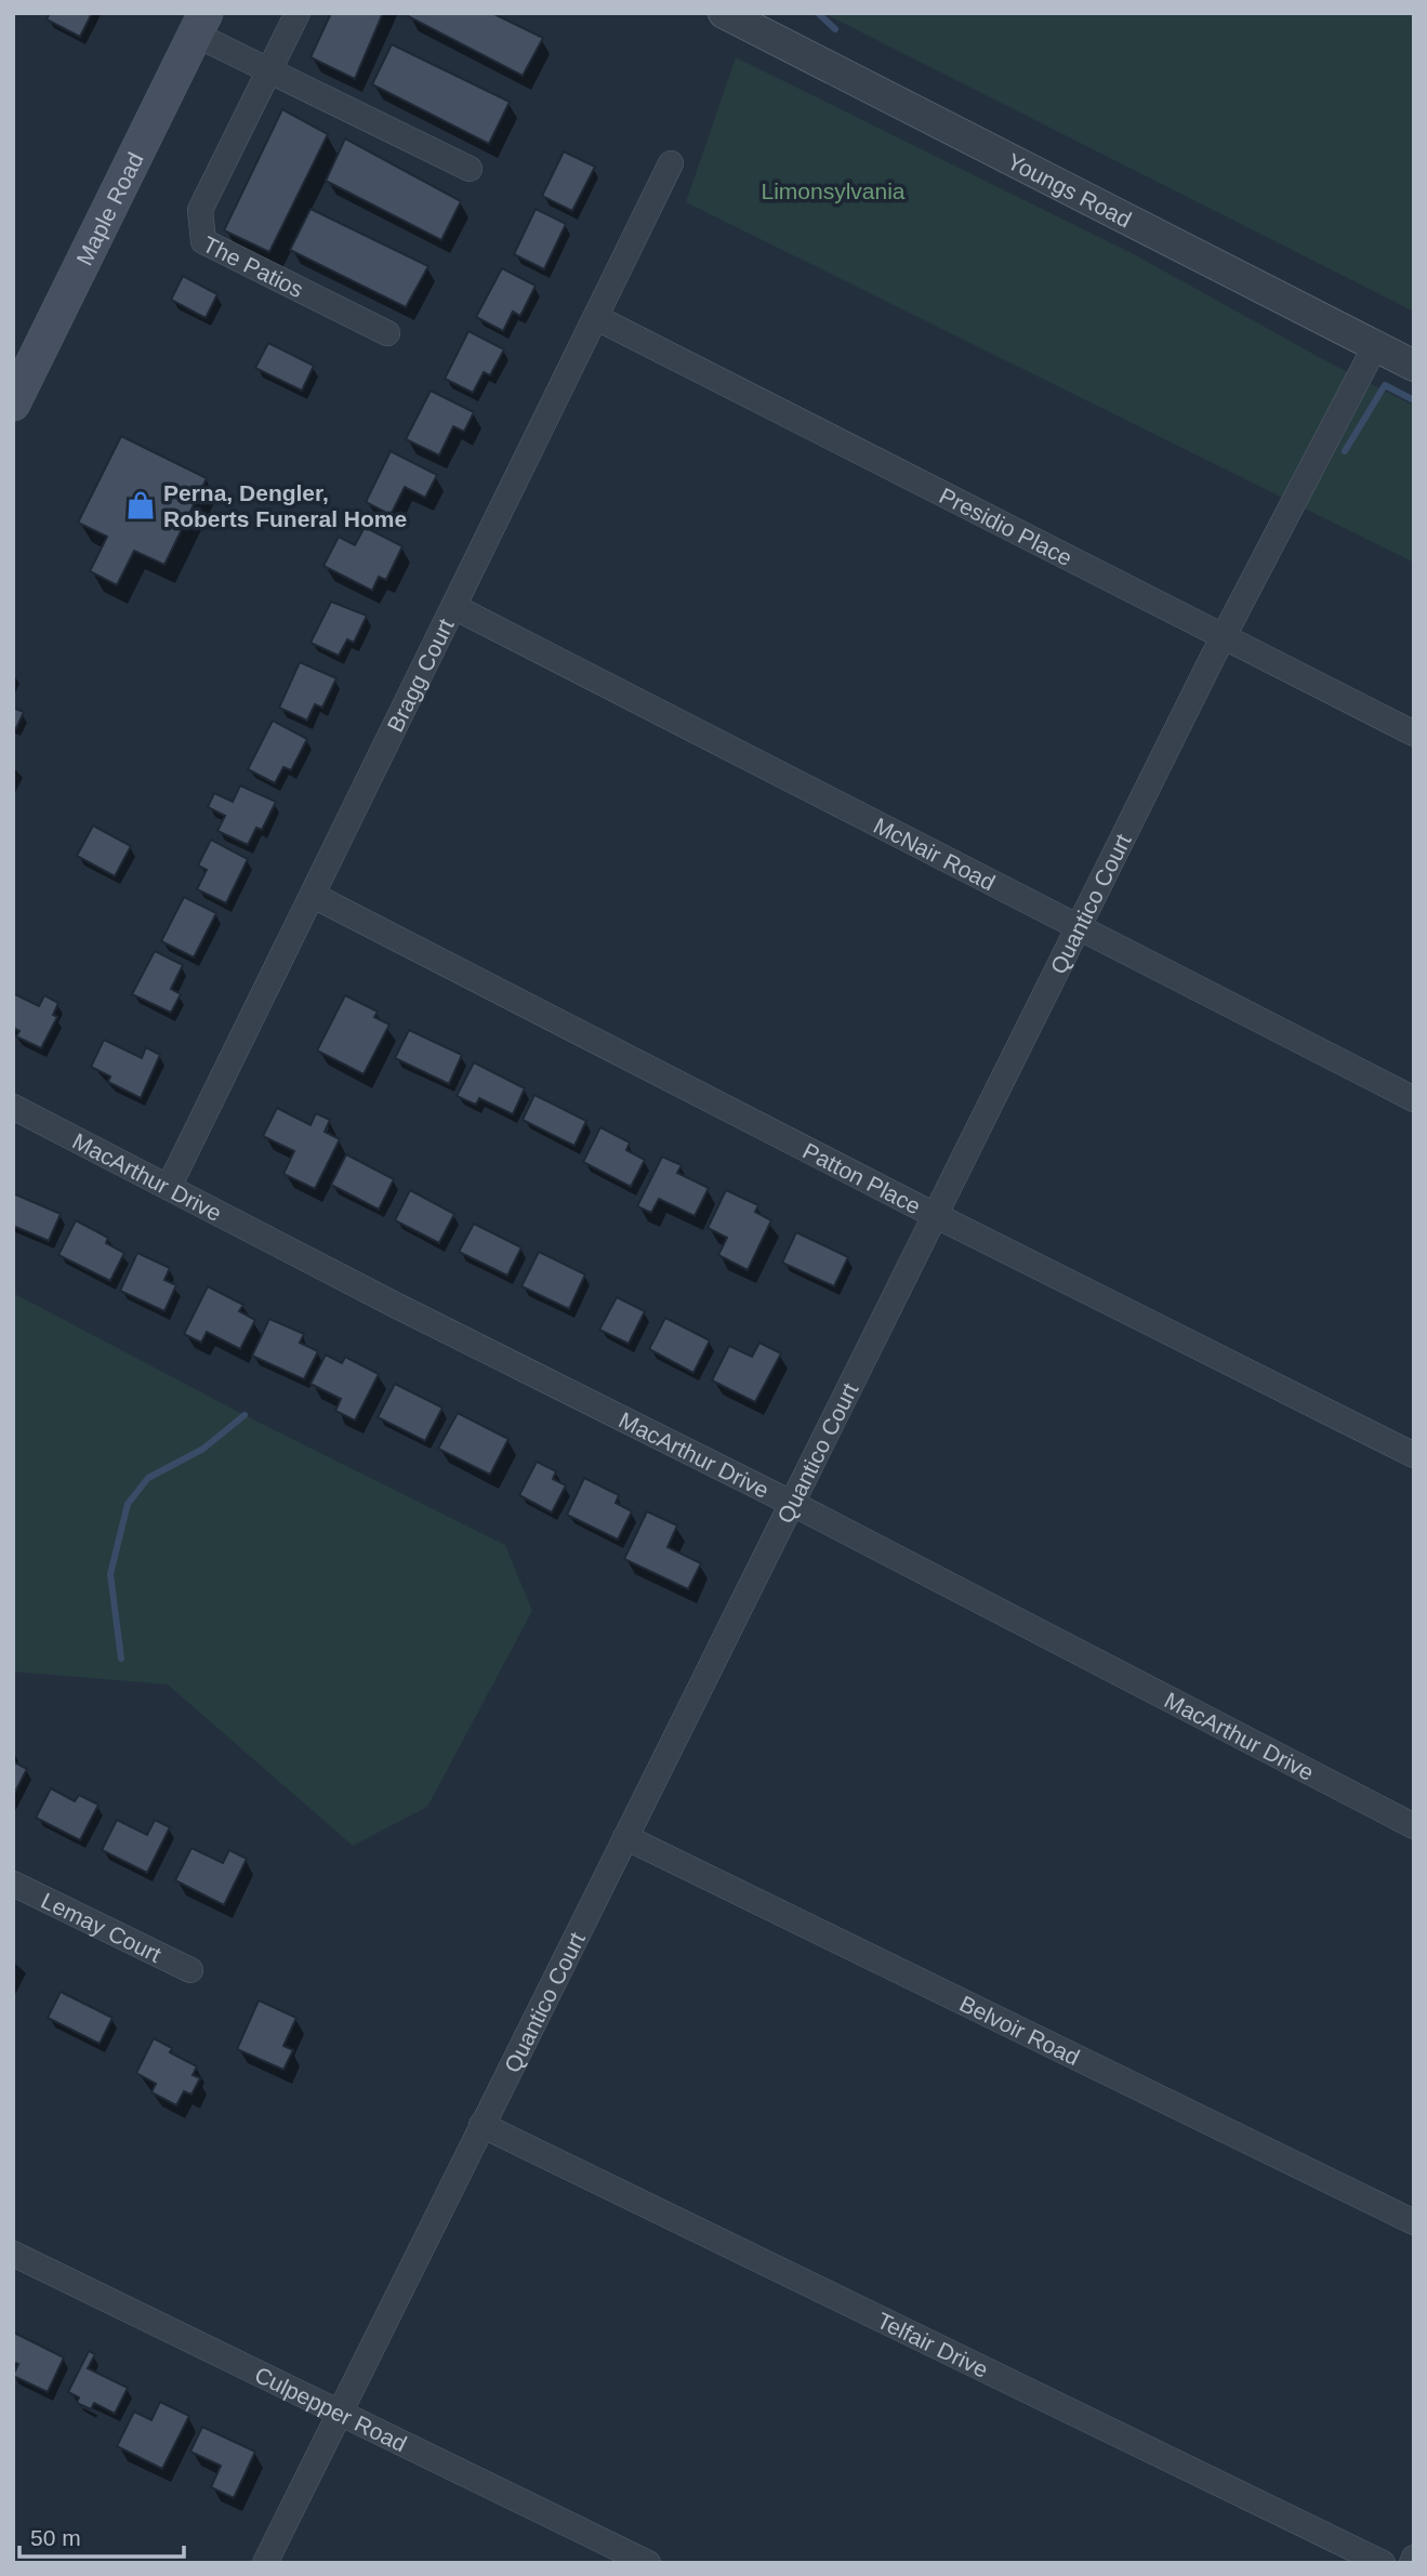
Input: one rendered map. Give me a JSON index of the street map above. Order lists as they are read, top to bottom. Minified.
{"streets":{"main road":["Maple Road"],"street":["Youngs Road","The Patios","Presidio Place","Bragg Court","McNair Road","Quantico Court","MacArthur Drive","Patton Place","Lemay Court","Belvoir Road","Telfair Drive","Culpepper Road"]},"crossings":[["Youngs Road","Quantico Court"],["Presidio Place","Bragg Court"],["Presidio Place","Quantico Court"],["Bragg Court","McNair Road"],["Bragg Court","MacArthur Drive"],["Bragg Court","Patton Place"],["McNair Road","Quantico Court"],["Quantico Court","MacArthur Drive"],["Quantico Court","Patton Place"],["Quantico Court","Belvoir Road"],["Quantico Court","Telfair Drive"],["Quantico Court","Culpepper Road"]],"parks":["Limonsylvania"],"places":{"shop":["Perna, Dengler, Roberts Funeral Home"]},"scale_bar":"50 m"}
